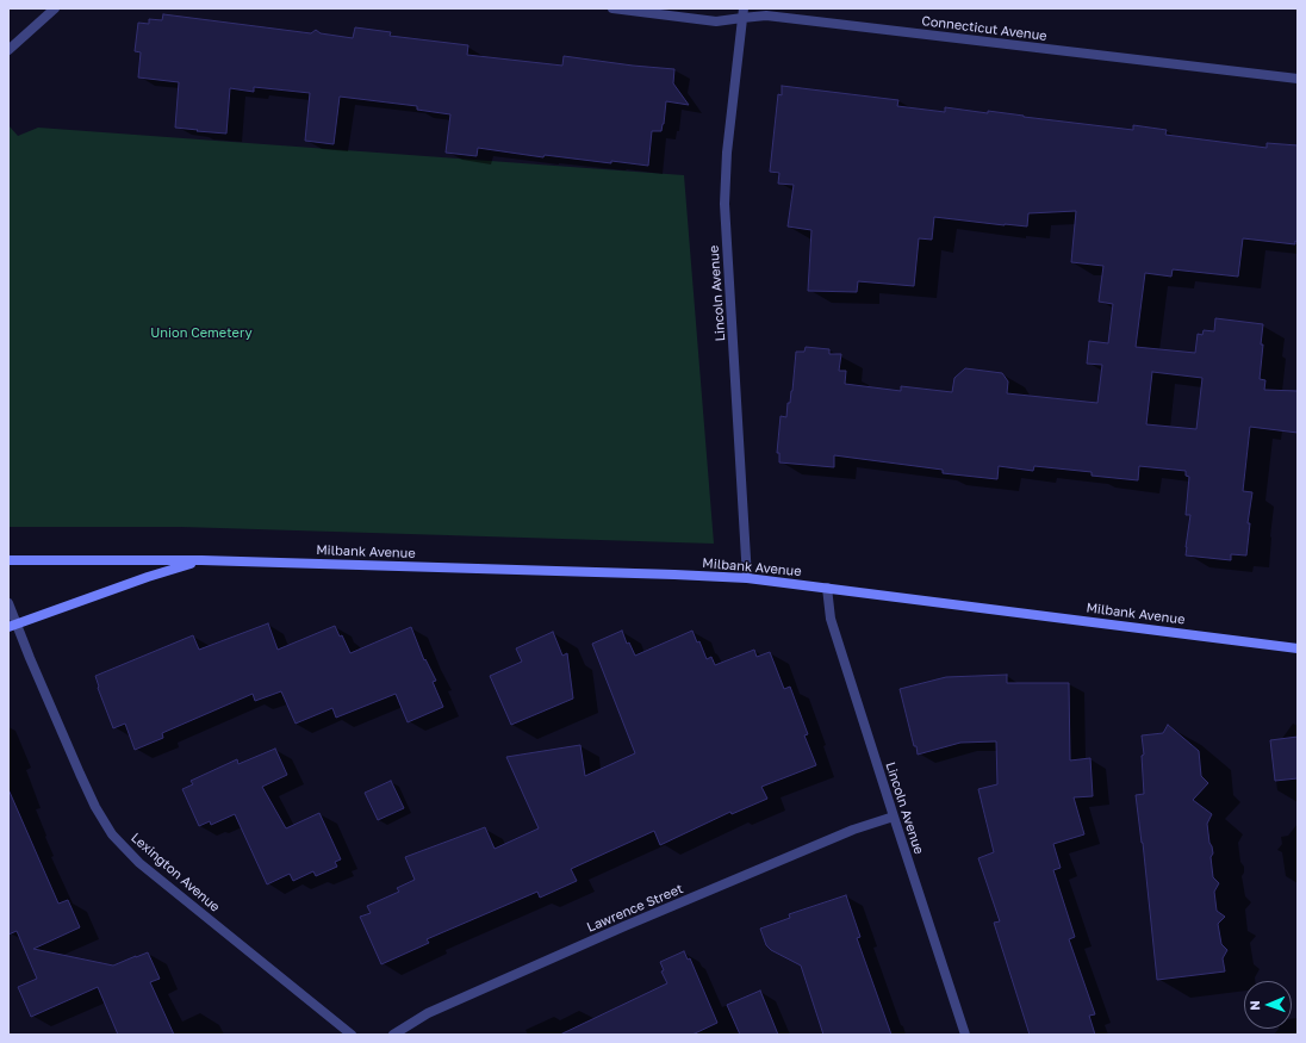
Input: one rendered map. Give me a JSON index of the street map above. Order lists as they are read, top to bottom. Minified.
{"streets":{"main road":["Milbank Avenue"],"street":["Connecticut Avenue","Lincoln Avenue","Lexington Avenue","Lawrence Street"]},"crossings":[["Connecticut Avenue","Lincoln Avenue"],["Lincoln Avenue","Milbank Avenue"],["Lincoln Avenue","Lawrence Street"],["Milbank Avenue","Lexington Avenue"]],"parks":["Union Cemetery"],"north":"left"}
